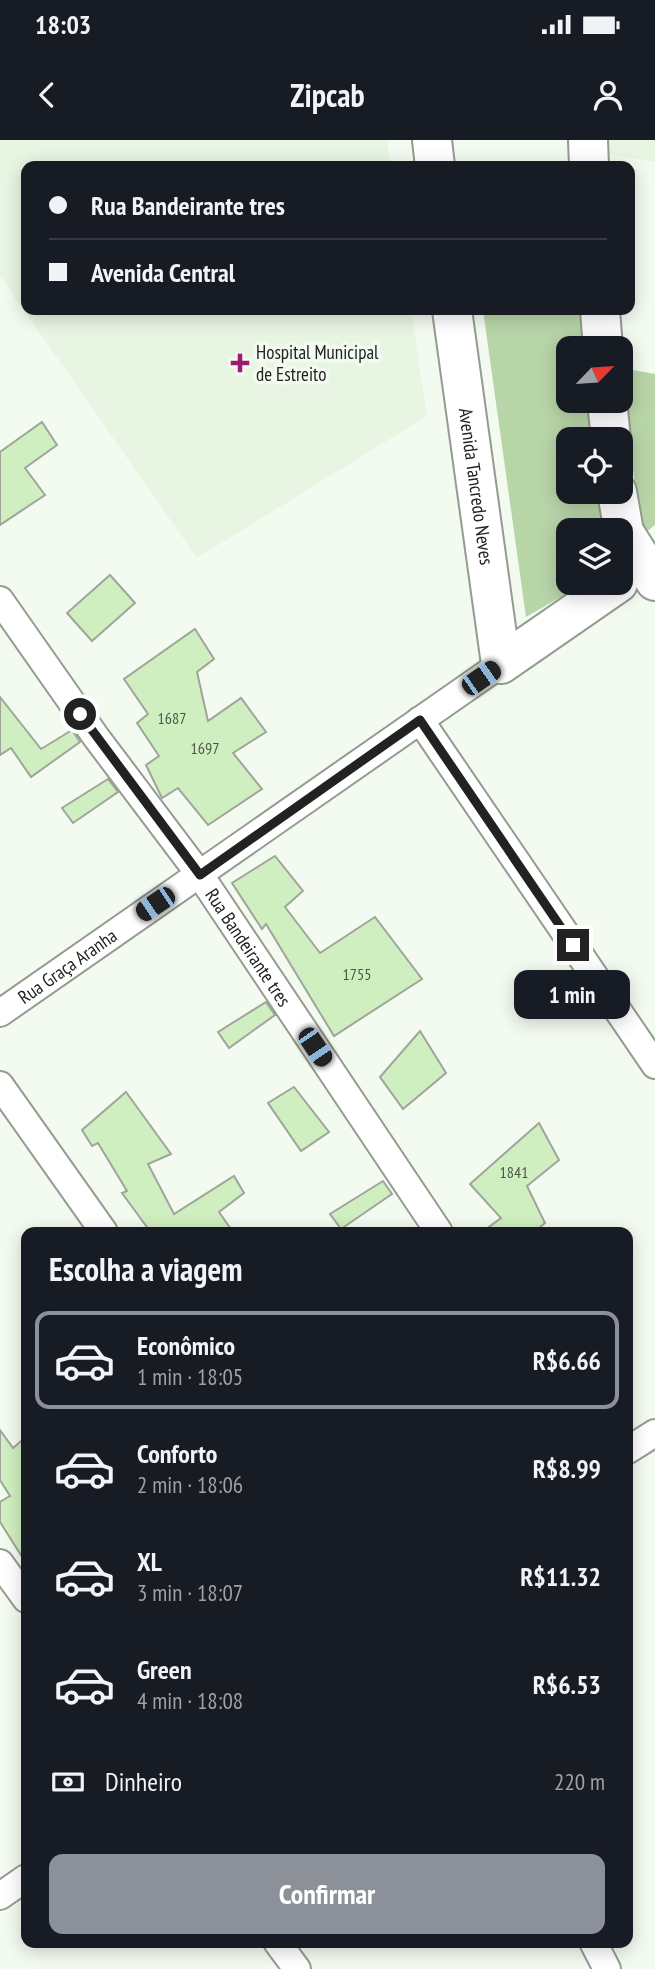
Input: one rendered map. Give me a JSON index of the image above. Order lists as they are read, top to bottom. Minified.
{"streets":{"main road":["Avenida Tancredo Neves","Rua Graça Aranha"],"street":["Rua Bandeirante tres"]},"crossings":[["Avenida Tancredo Neves","Rua Graça Aranha"],["Rua Bandeirante tres","Rua Graça Aranha"]],"places":{"health":["Hospital Municipal de Estreito"]},"house_numbers":["1687","1697","1755","1841"],"north":"top right","page":{"status":"18:03","header":"Zipcab","banner":["Rua Bandeirante tres","Avenida Central"],"bubble":"1 min","heading":"Escolha a viagem","list":[{"name":"Econômico","note":"1 min · 18:05","value":"R$6.66"},{"name":"Conforto","note":"2 min · 18:06","value":"R$8.99"},{"name":"XL","note":"3 min · 18:07","value":"R$11.32"},{"name":"Green","note":"4 min · 18:08","value":"R$6.53"}],"pay":["Dinheiro","220 m"],"buttons":"Confirmar"}}
